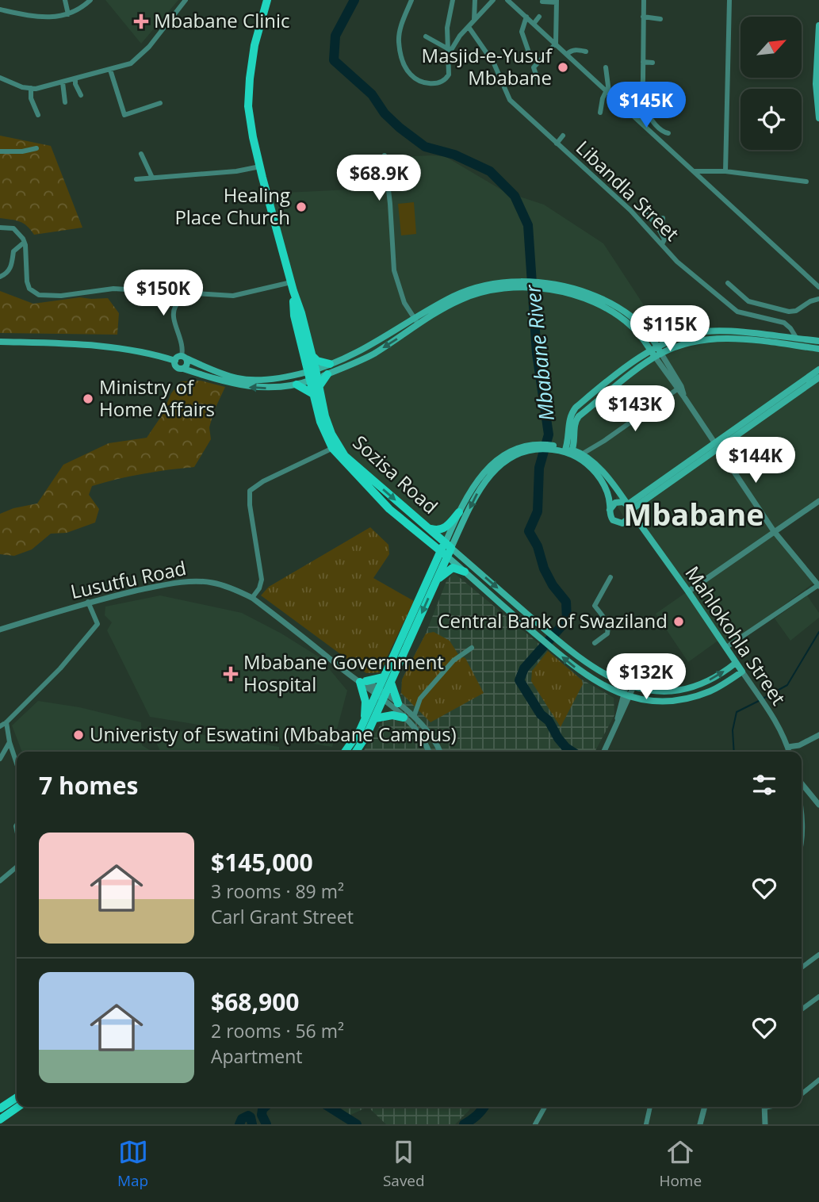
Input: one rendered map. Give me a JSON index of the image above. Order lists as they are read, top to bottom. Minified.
{"streets":{"main road":["Sozisa Road","Mahlokohla Street"],"street":["Libandla Street","Lusutfu Road"]},"districts":["Mbabane"],"water":["Mbabane River"],"places":{"health":["Mbabane Clinic","Mbabane Government Hospital"],"other":["Masjid-e-Yusuf Mbabane","Healing Place Church","Ministry of Home Affairs","Central Bank of Swaziland","Univeristy of Eswatini (Mbabane Campus)"]},"north":"top right","page":{"price":["$145K","$68.9K","$150K","$115K","$143K","$144K","$132K"],"heading":"7 homes","list":[{"name":"$145,000","note":"3 rooms · 89 m² · Carl Grant Street"},{"name":"$68,900","note":"2 rooms · 56 m² · Apartment"}],"tabs":["Map","Saved","Home"]}}
